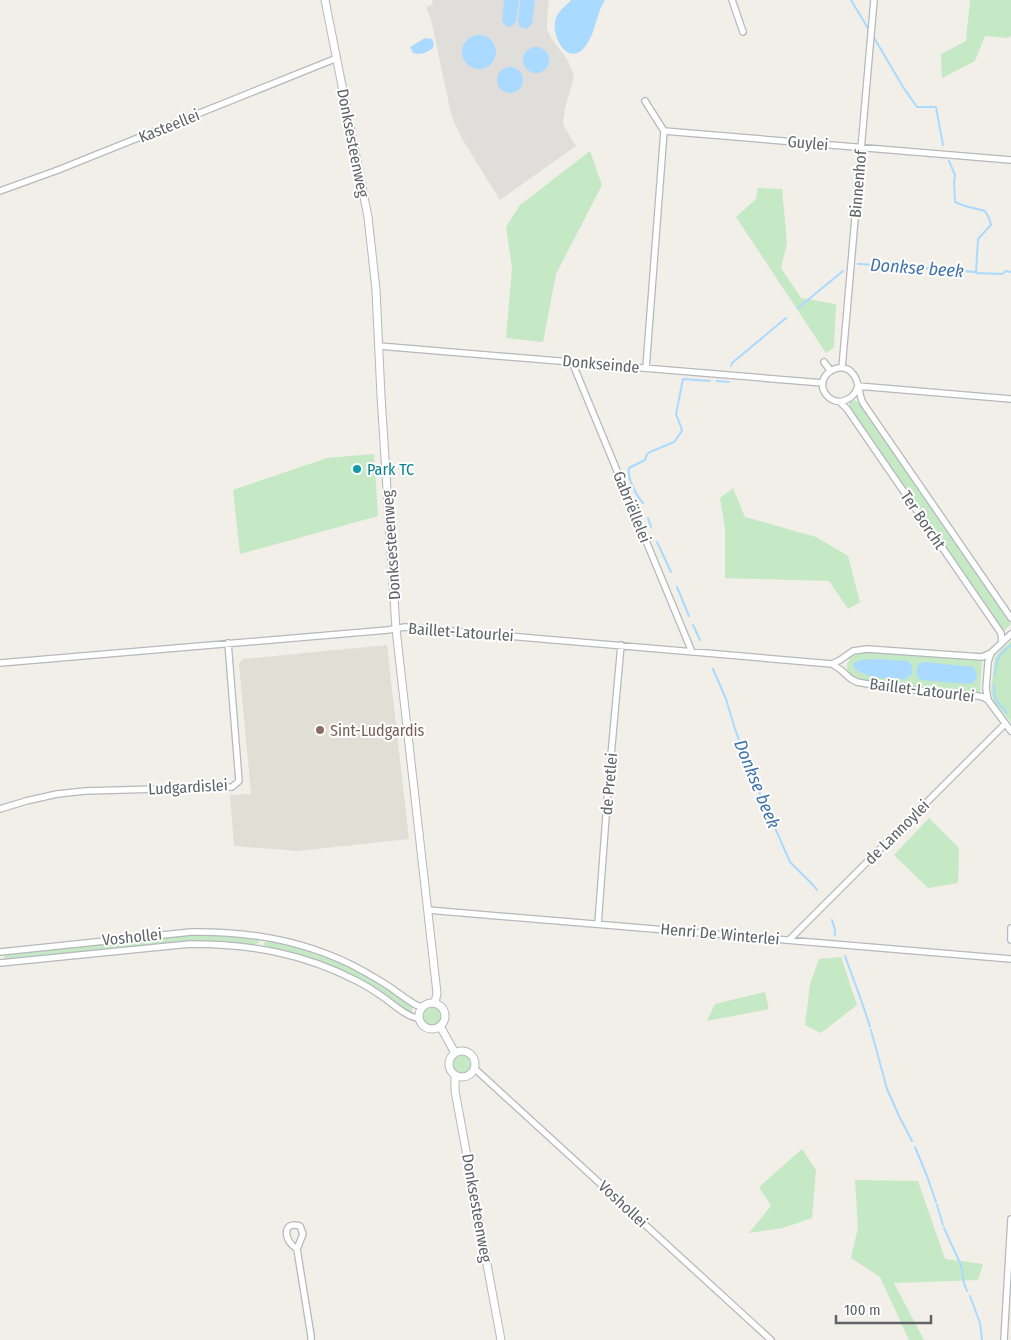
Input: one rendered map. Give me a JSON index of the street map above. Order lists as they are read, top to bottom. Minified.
{"streets":{"street":["Kasteellei","Donksesteenweg","Guylei","Binnenhof","Donkseinde","Gabriëllelei","Ter Borcht","Baillet-Latourlei","de Pretlei","Ludgardislei","de Lannoylei","Henri De Winterlei","Voshollei"]},"crossings":[["Kasteellei","Donksesteenweg"],["Donksesteenweg","Donkseinde"],["Donksesteenweg","Baillet-Latourlei"],["Donksesteenweg","Henri De Winterlei"],["Donksesteenweg","Voshollei"],["Guylei","Binnenhof"],["Binnenhof","Donkseinde"],["Binnenhof","Ter Borcht"],["Donkseinde","Gabriëllelei"],["Donkseinde","Ter Borcht"],["Gabriëllelei","Baillet-Latourlei"],["Baillet-Latourlei","de Pretlei"],["Baillet-Latourlei","Ludgardislei"],["de Pretlei","Henri De Winterlei"],["de Lannoylei","Henri De Winterlei"]],"water":["Donkse beek"],"places":["Park TC","Sint-Ludgardis"],"scale_bar":"100 m"}
